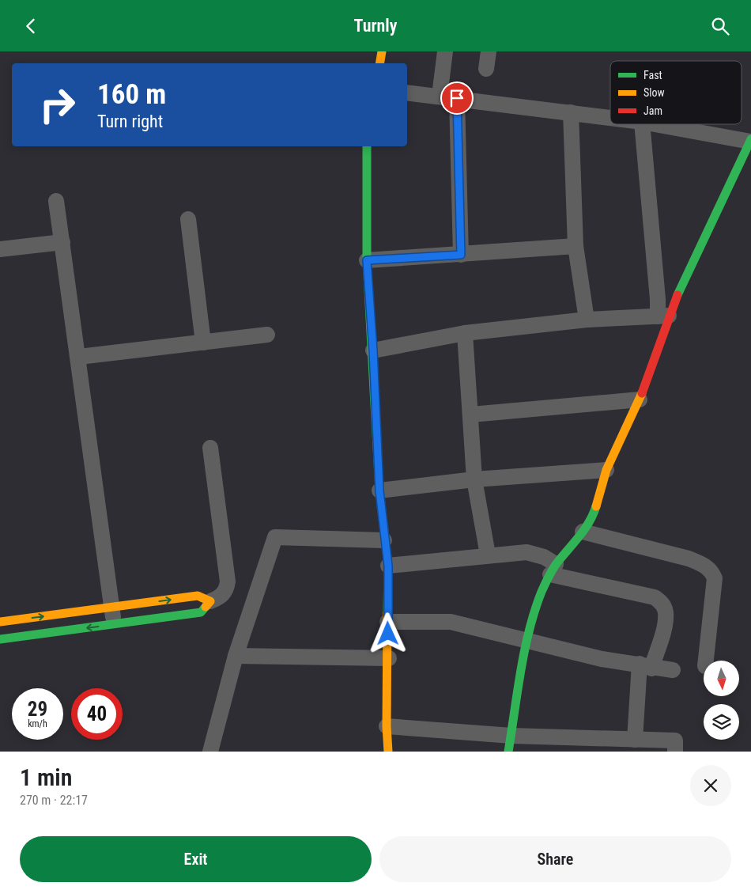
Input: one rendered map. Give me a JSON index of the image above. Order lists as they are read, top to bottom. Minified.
{"legend":["Fast","Slow","Jam"],"north":"bottom","page":{"header":"Turnly","turn":["160 m","Turn right"],"speed":"29 km/h","limit":"40","heading":["1 min","270 m · 22:17"],"buttons":["Exit","Share"]}}
